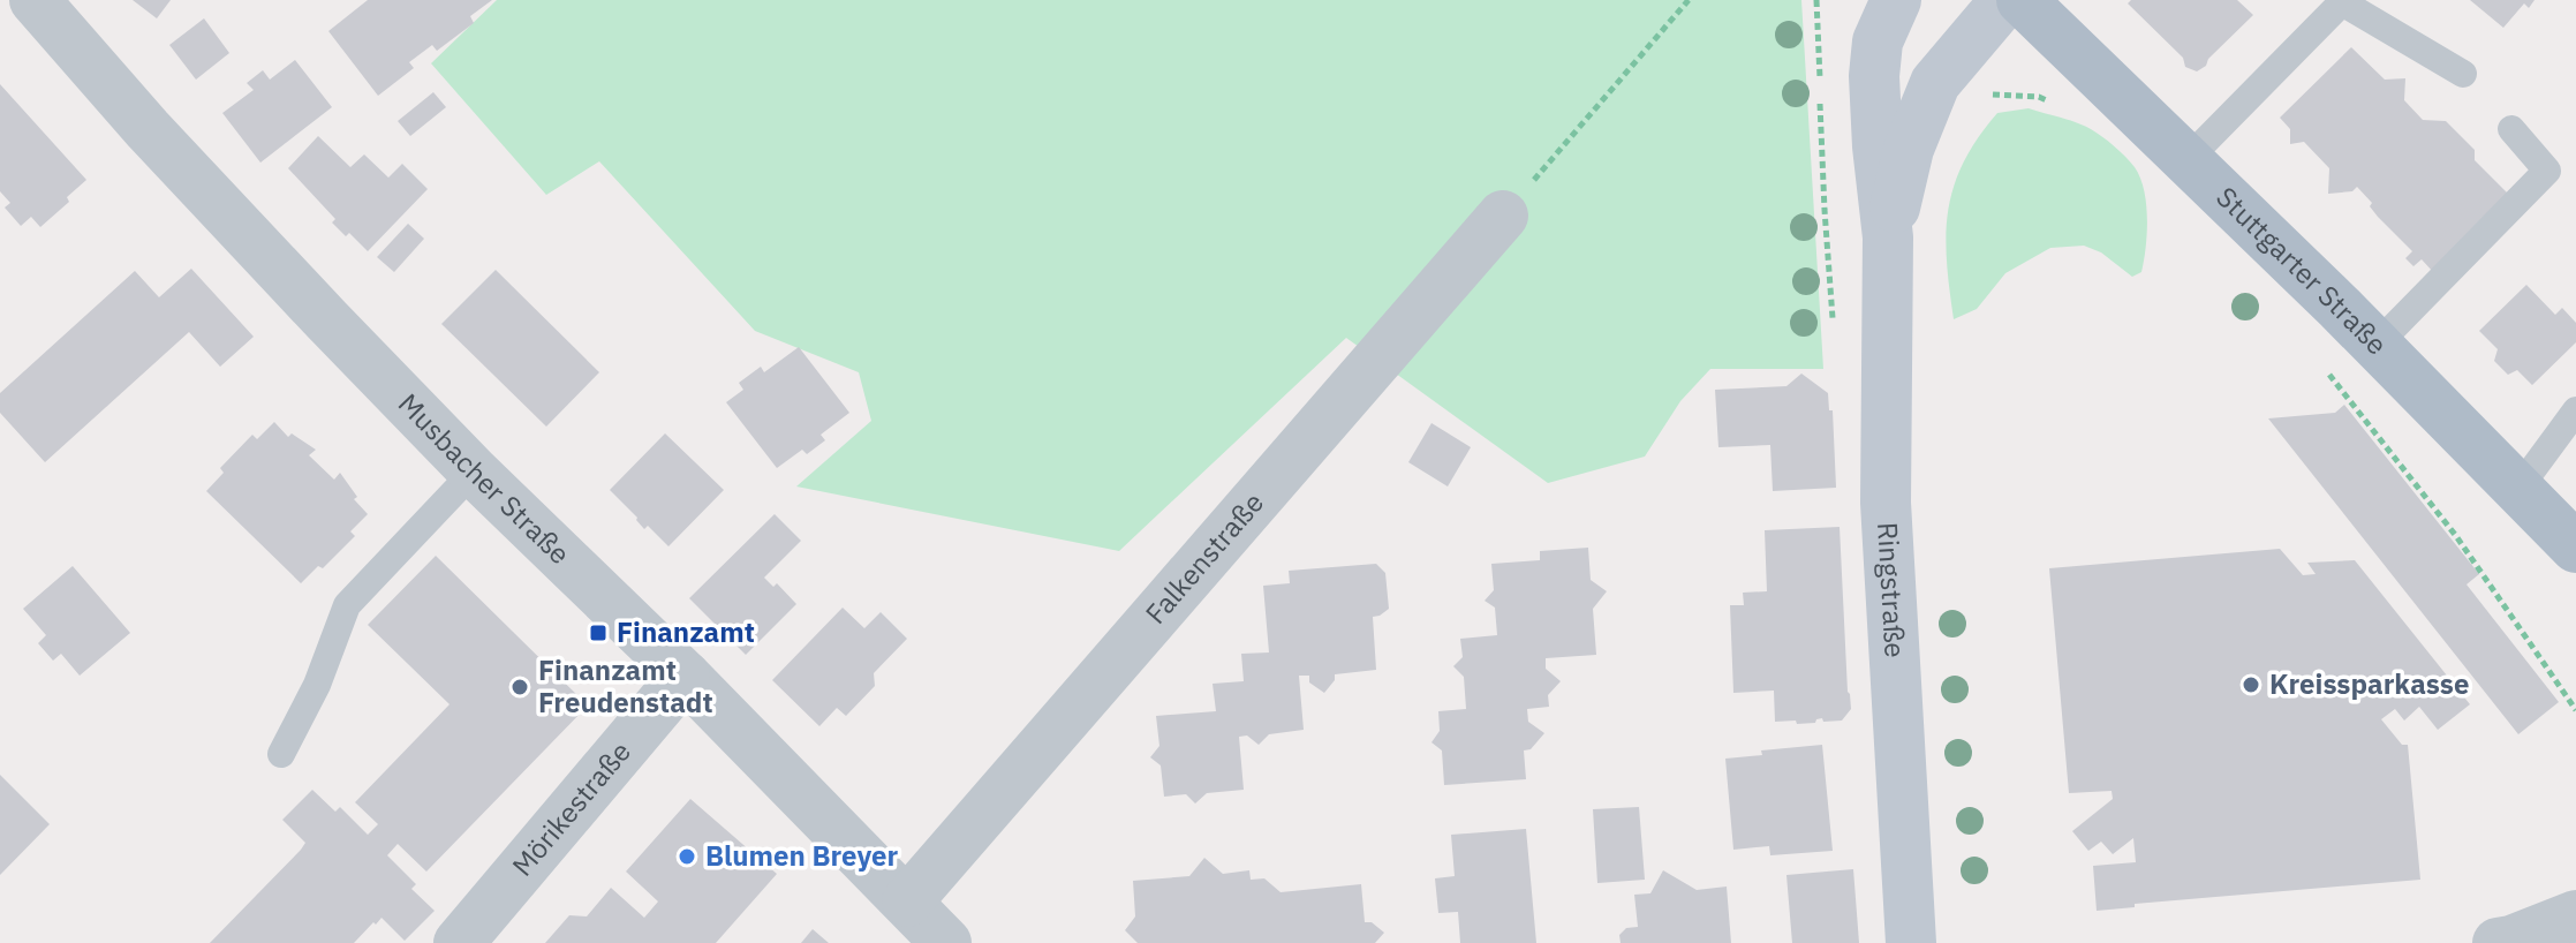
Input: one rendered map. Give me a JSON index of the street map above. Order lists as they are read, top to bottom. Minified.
{"streets":{"main road":["Stuttgarter Straße"],"street":["Musbacher Straße","Falkenstraße","Ringstraße","Mörikestraße"]},"crossings":[["Musbacher Straße","Falkenstraße"],["Musbacher Straße","Mörikestraße"]],"places":{"transit":["Finanzamt"],"other":["Kreissparkasse","Finanzamt Freudenstadt","Blumen Breyer"]}}
